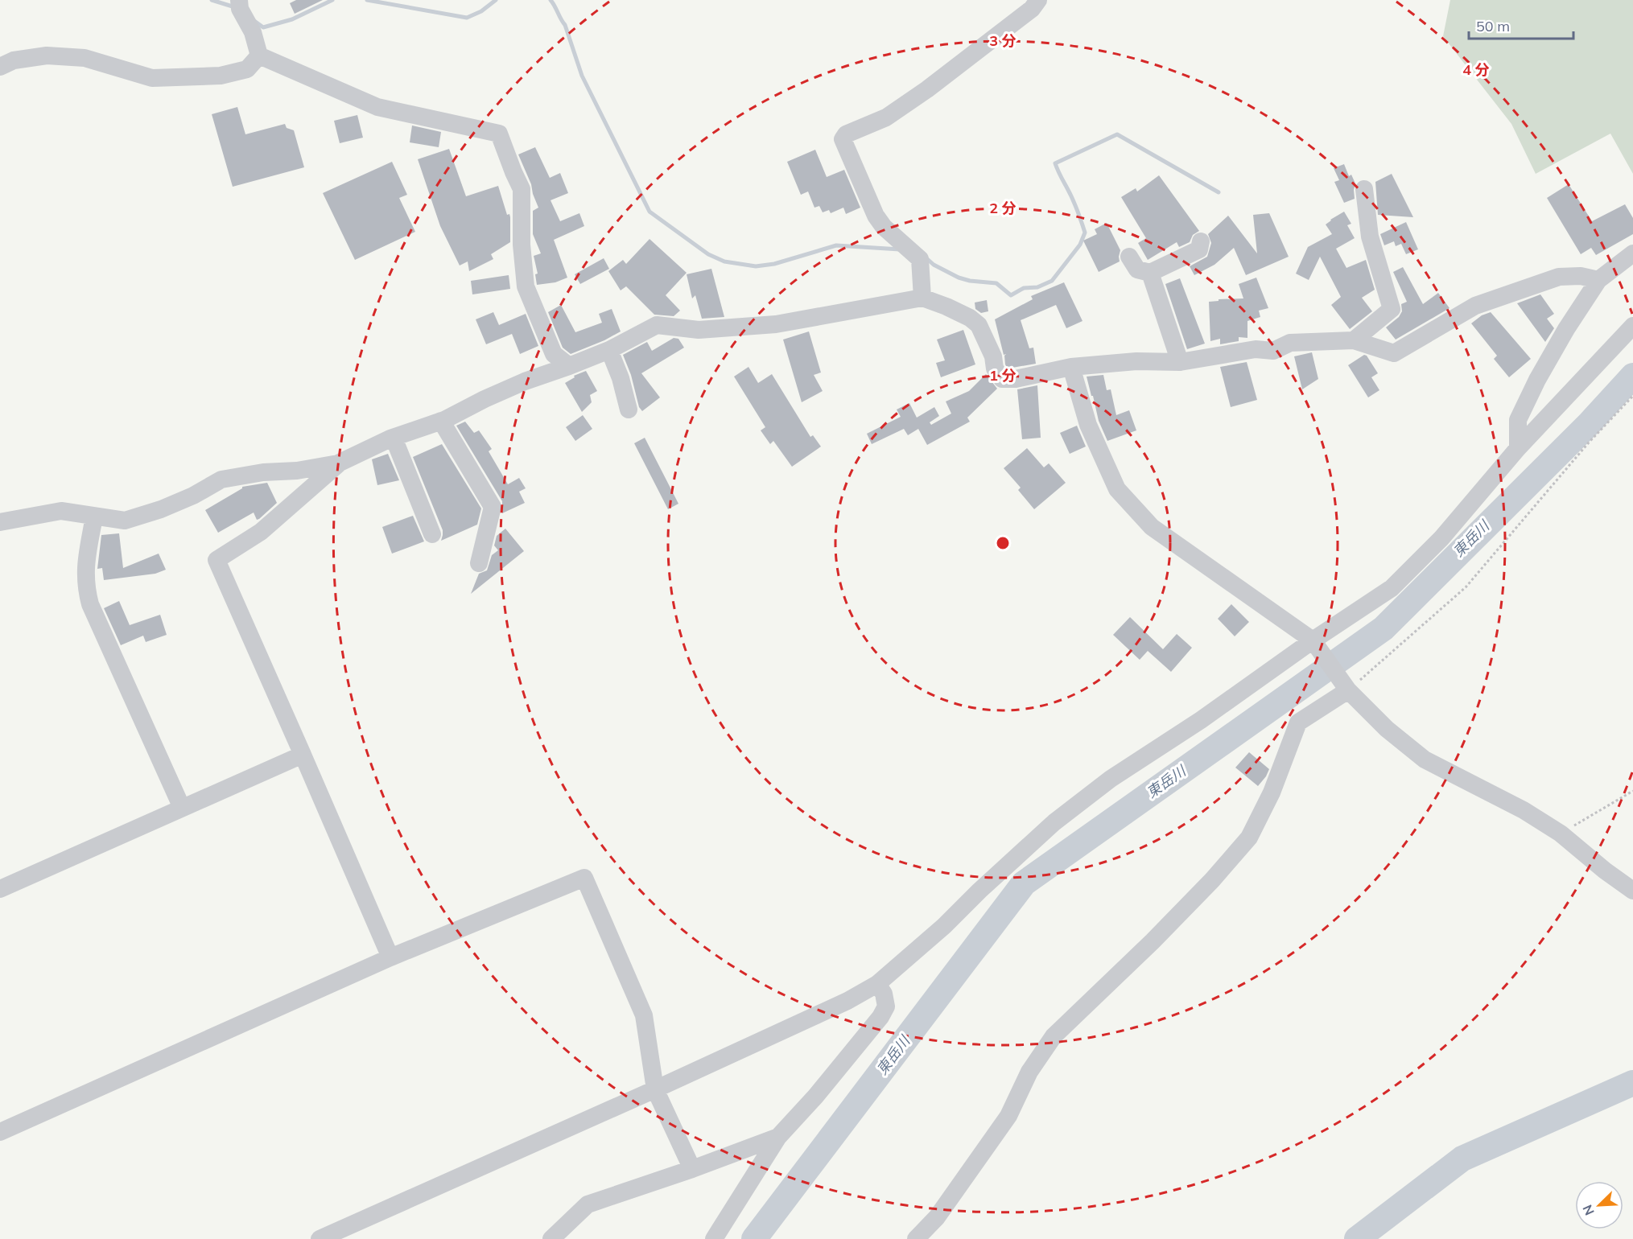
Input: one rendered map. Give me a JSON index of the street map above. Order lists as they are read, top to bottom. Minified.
{"water":["東岳川"],"scale_bar":"50 m","north":"bottom left","rings":["3 分","4 分","2 分","1 分"]}
